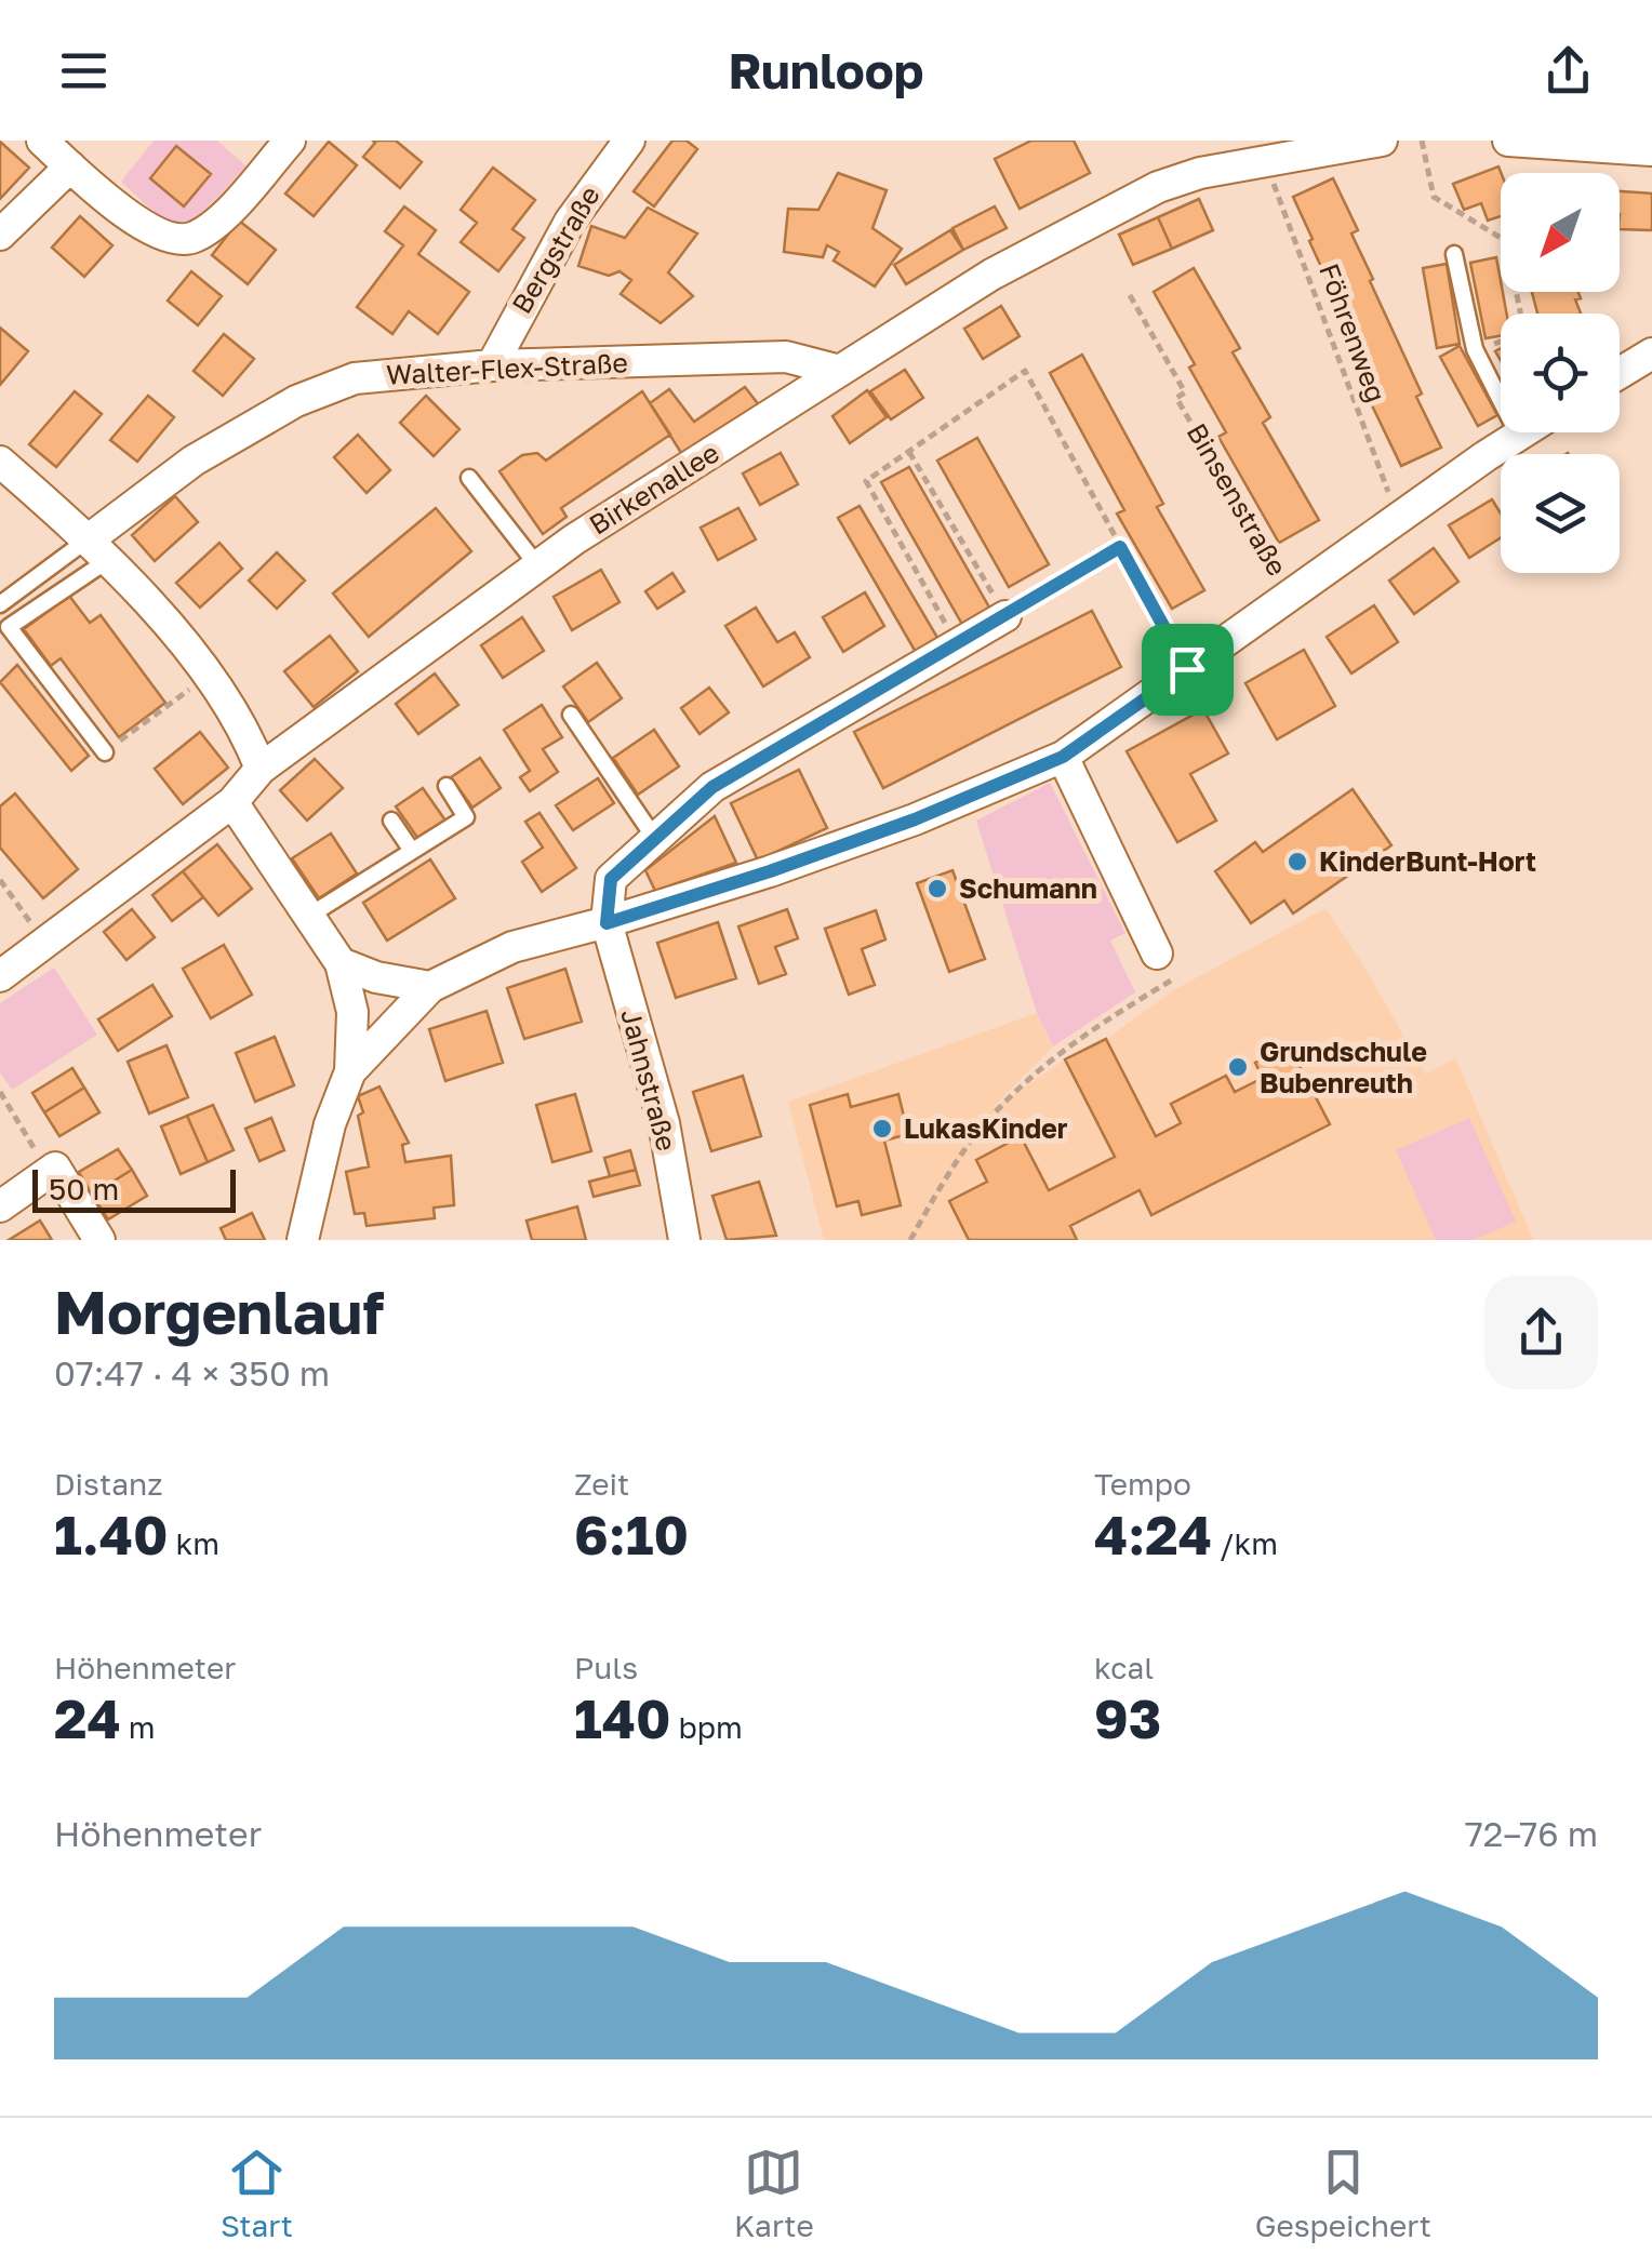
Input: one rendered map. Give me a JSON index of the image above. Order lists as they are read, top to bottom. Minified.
{"streets":{"street":["Bergstraße","Walter-Flex-Straße","Birkenallee","Binsenstraße","Jahnstraße"],"path":["Föhrenweg"]},"crossings":[["Bergstraße","Walter-Flex-Straße"],["Föhrenweg","Birkenallee"],["Föhrenweg","Binsenstraße"],["Walter-Flex-Straße","Birkenallee"],["Binsenstraße","Jahnstraße"]],"places":["KinderBunt-Hort","Schumann","Grundschule Bubenreuth","LukasKinder"],"scale_bar":"50 m","north":"bottom left","page":{"header":"Runloop","scale":"50 m","heading":["Morgenlauf","07:47 · 4 × 350 m"],"stats":[["Distanz","1.40 km"],["Zeit","6:10"],["Tempo","4:24 /km"],["Höhenmeter","24 m"],["Puls","140 bpm"],["kcal","93"]],"chart":["Höhenmeter","72–76 m"],"tabs":["Start","Karte","Gespeichert"]}}
